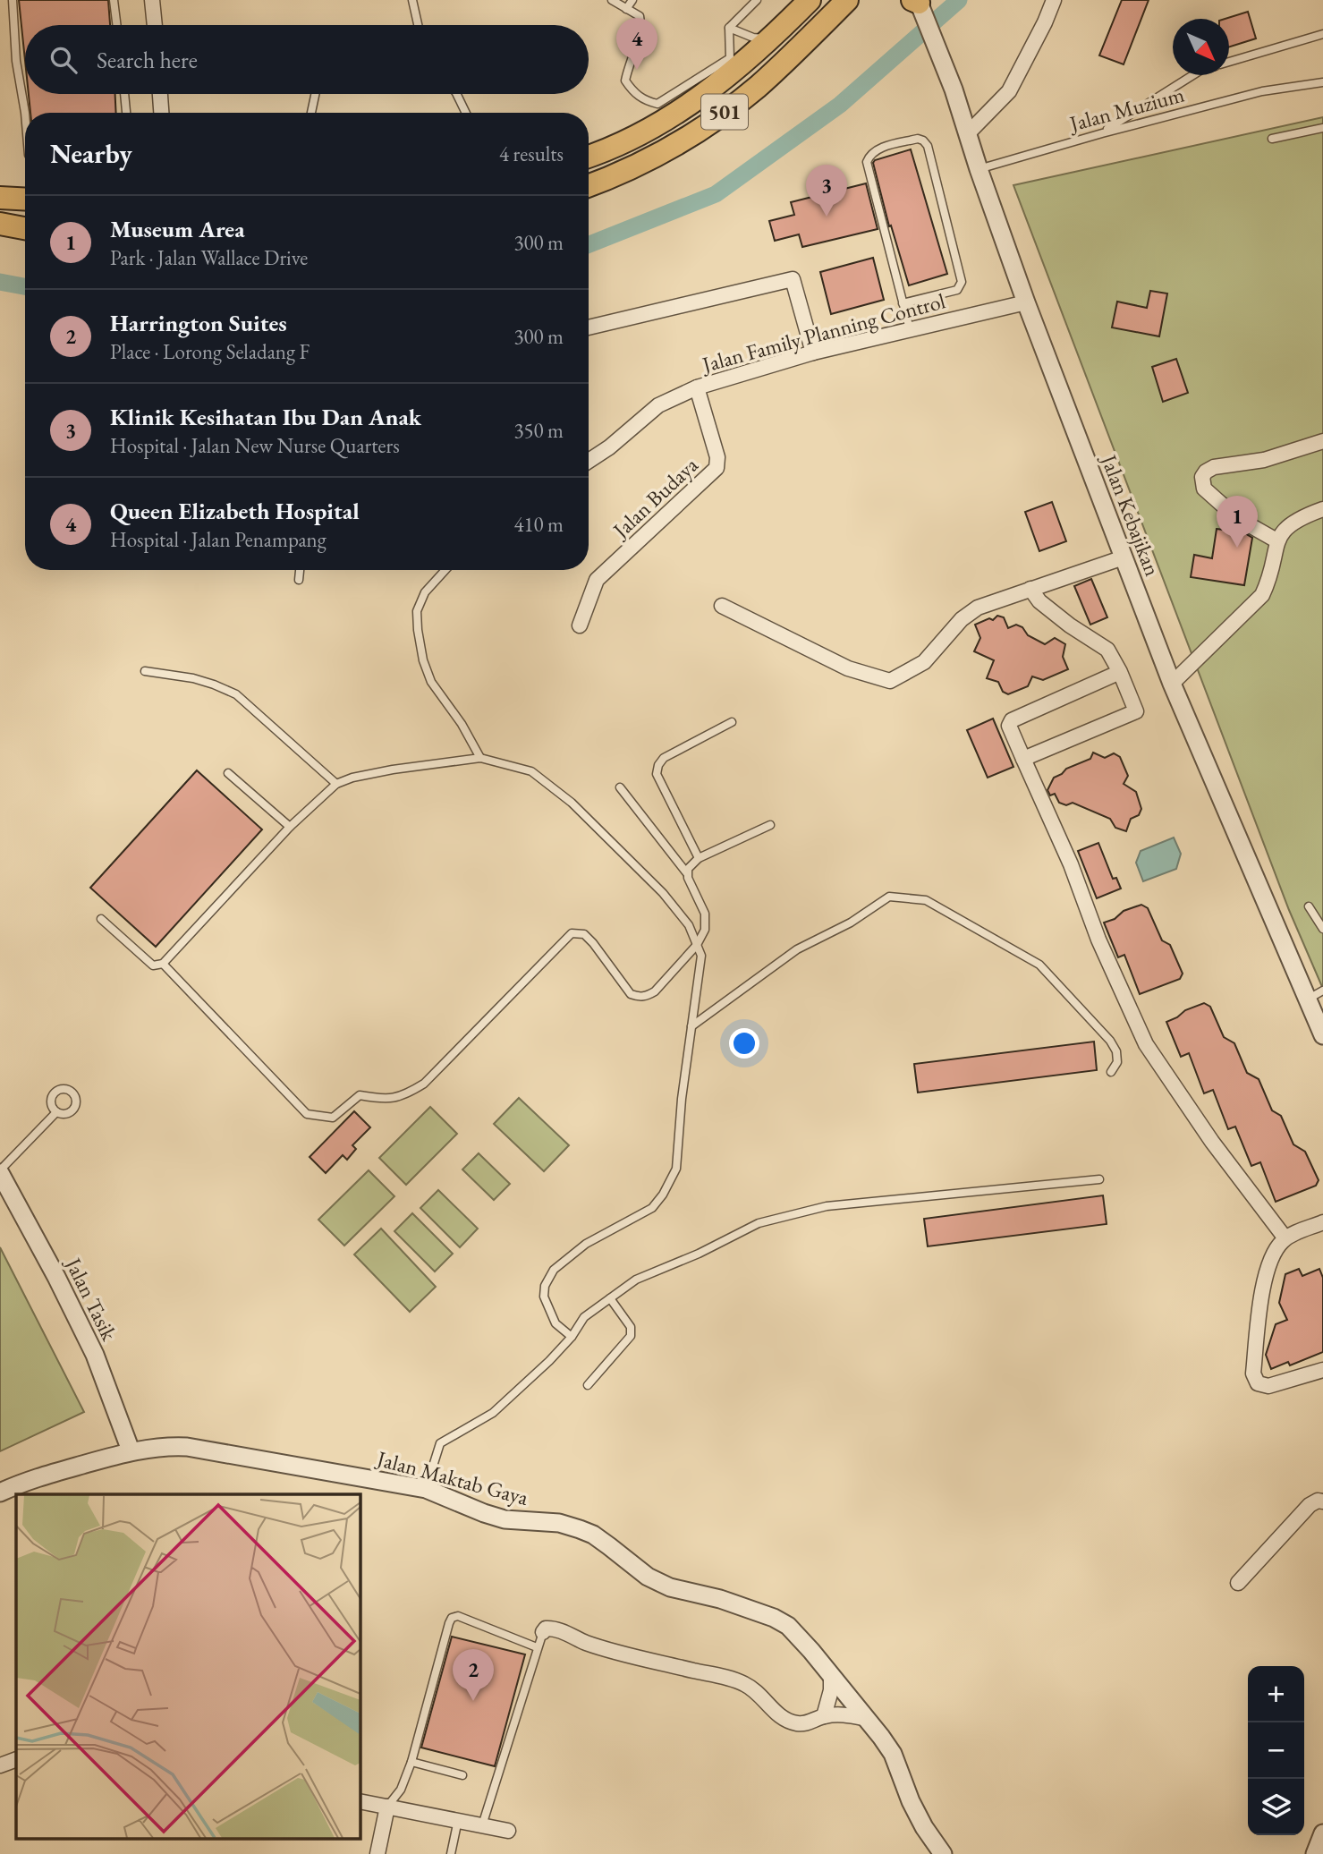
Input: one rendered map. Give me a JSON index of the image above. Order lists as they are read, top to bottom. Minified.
{"streets":{"main road":["501"],"street":["Jalan Family Planning Control","Jalan Budaya","Jalan Kebajikan","Jalan Tasik","Jalan Maktab Gaya"],"lane":["Jalan Muzium"]},"crossings":[["Jalan Muzium","Jalan Kebajikan"],["Jalan Family Planning Control","Jalan Budaya"],["Jalan Family Planning Control","Jalan Kebajikan"],["Jalan Tasik","Jalan Maktab Gaya"]],"north":"bottom right","page":{"pins":["4","3","1","2"],"search":"Search here","heading":["Nearby","4 results"],"list":[{"mark":"1","name":"Museum Area","note":"Park · Jalan Wallace Drive","value":"300 m"},{"mark":"2","name":"Harrington Suites","note":"Place · Lorong Seladang F","value":"300 m"},{"mark":"3","name":"Klinik Kesihatan Ibu Dan Anak","note":"Hospital · Jalan New Nurse Quarters","value":"350 m"},{"mark":"4","name":"Queen Elizabeth Hospital","note":"Hospital · Jalan Penampang","value":"410 m"}],"map_buttons":["+","−"]}}
